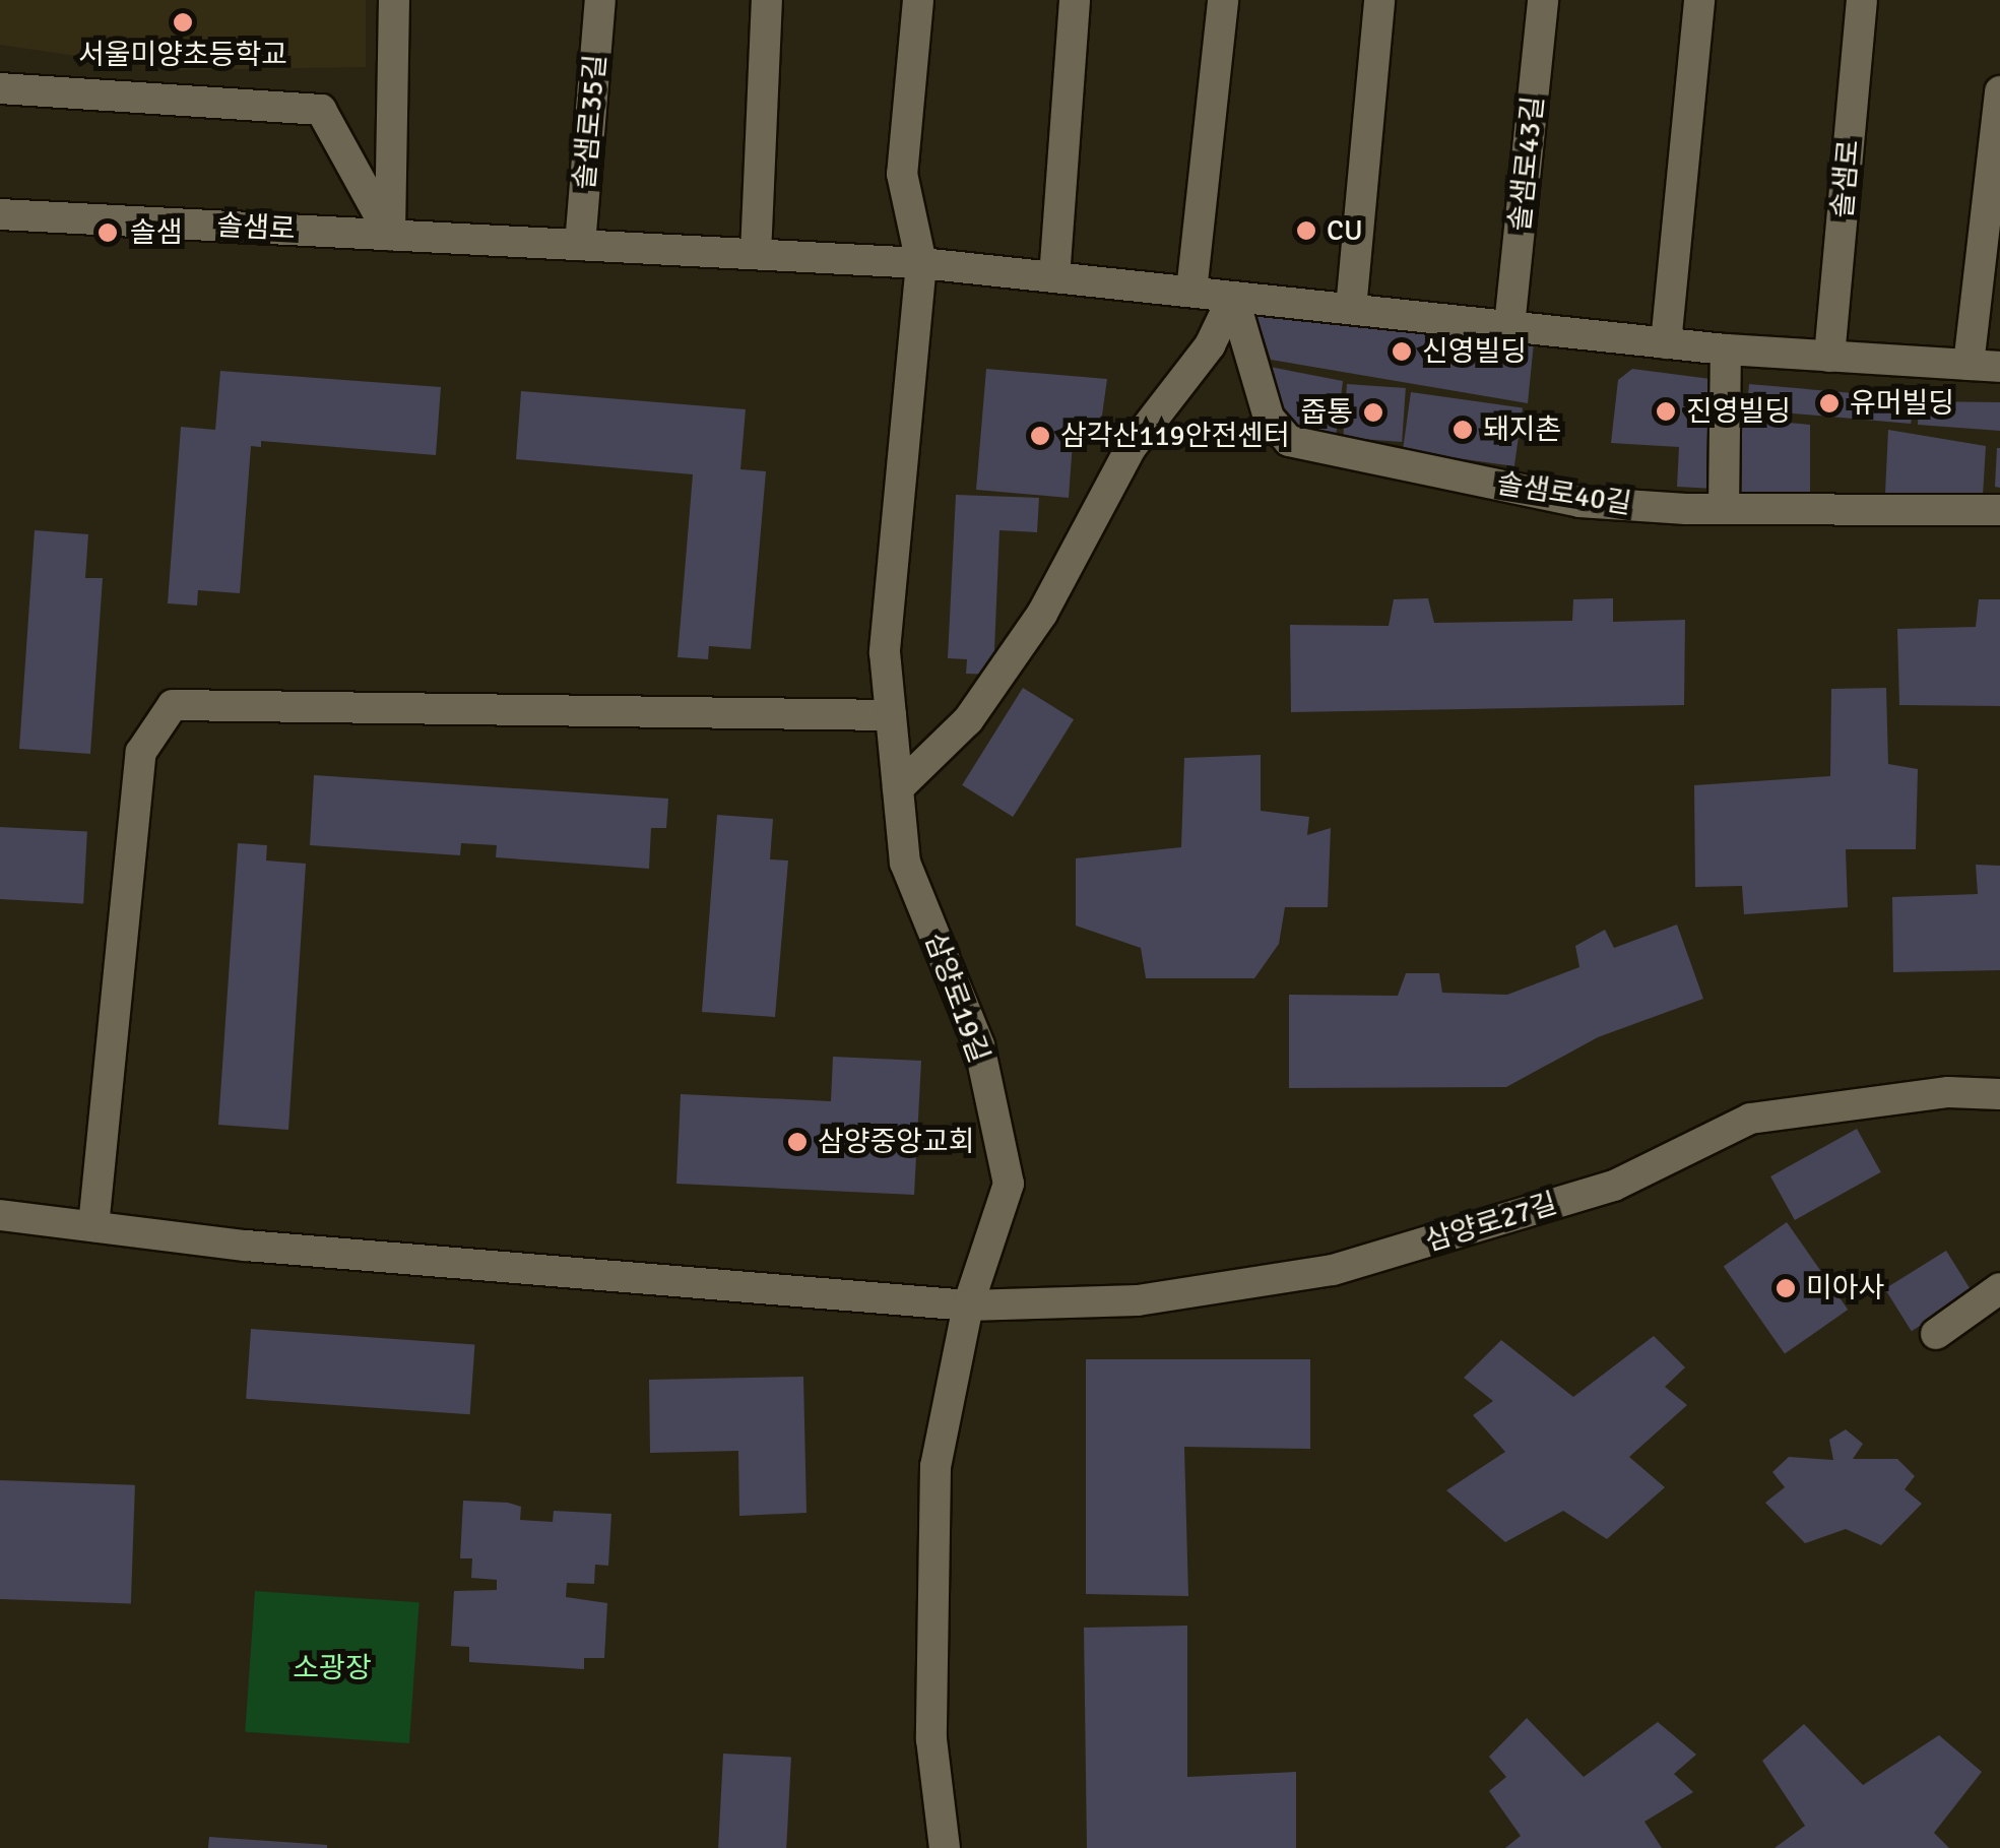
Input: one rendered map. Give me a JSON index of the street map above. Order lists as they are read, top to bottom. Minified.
{"streets":{"street":["솔샘로35길","솔샘로43길","솔샘로","솔샘로40길","삼양로19길","삼양로27길"]},"crossings":[["솔샘로35길","솔샘로"],["솔샘로43길","솔샘로"],["솔샘로","솔샘로40길"],["솔샘로","삼양로19길"],["삼양로19길","삼양로27길"]],"parks":["소광장"],"places":["서울미양초등학교","CU","솔샘","신영빌딩","유머빌딩","진영빌딩","줍통","돼지촌","삼각산119안전센터","삼양중앙교회","미아사"]}
